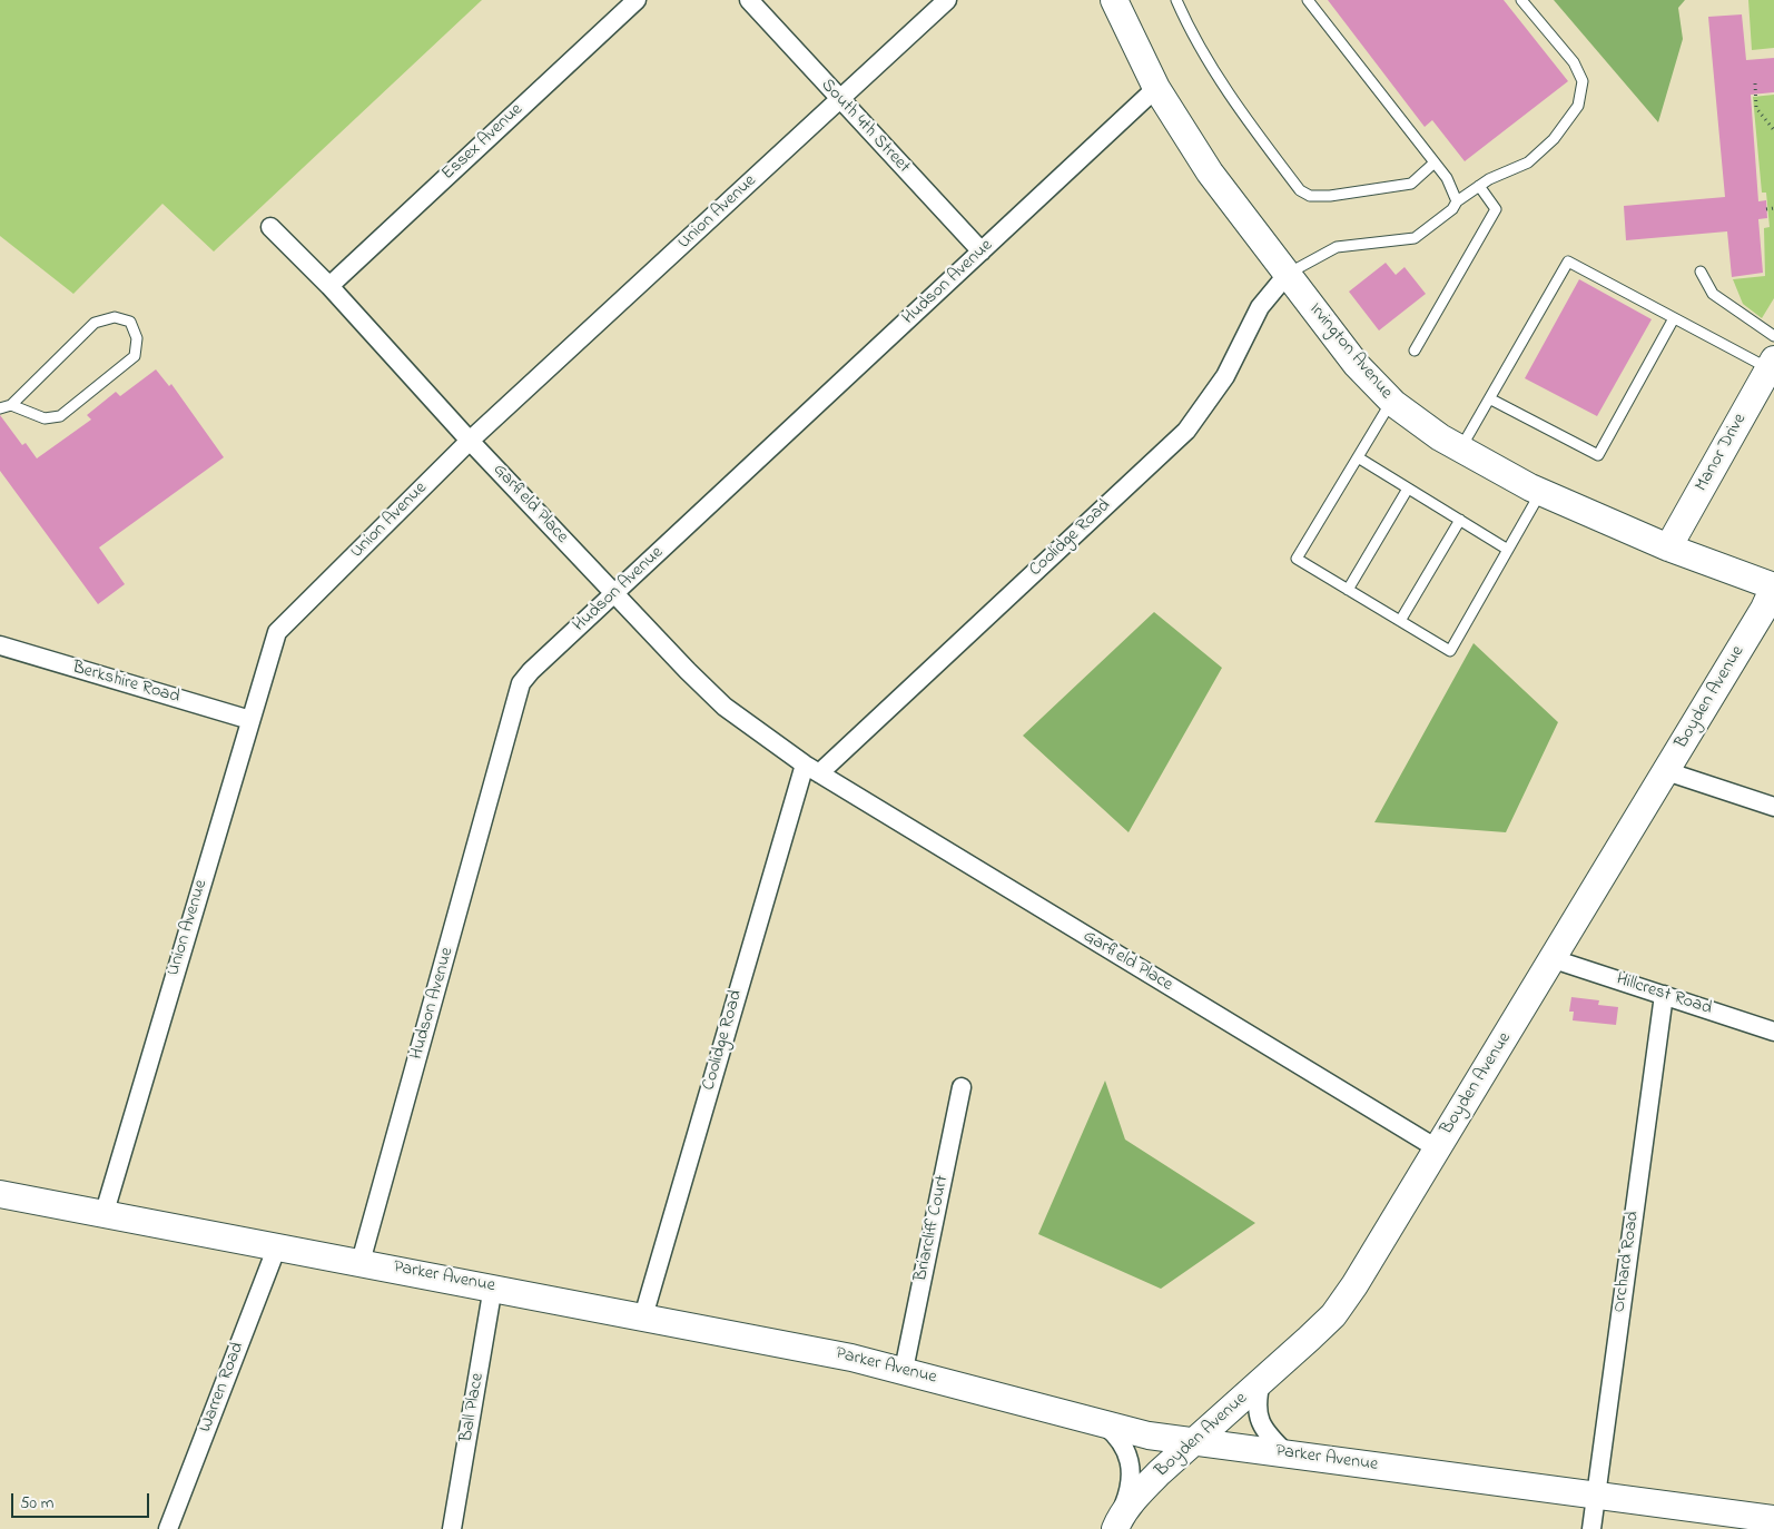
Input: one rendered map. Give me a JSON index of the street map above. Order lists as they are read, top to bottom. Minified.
{"streets":{"street":["South 4th Street","Essex Avenue","Union Avenue","Hudson Avenue","Irvington Avenue","Manor Drive","Garfield Place","Coolidge Road","Berkshire Road","Boyden Avenue","Hillcrest Road","Briarcliff Court","Orchard Road","Parker Avenue","Warren Road","Ball Place"]},"crossings":[["South 4th Street","Union Avenue"],["South 4th Street","Hudson Avenue"],["Essex Avenue","Garfield Place"],["Union Avenue","Garfield Place"],["Union Avenue","Berkshire Road"],["Union Avenue","Parker Avenue"],["Hudson Avenue","Irvington Avenue"],["Hudson Avenue","Garfield Place"],["Hudson Avenue","Parker Avenue"],["Irvington Avenue","Manor Drive"],["Irvington Avenue","Coolidge Road"],["Irvington Avenue","Boyden Avenue"],["Garfield Place","Coolidge Road"],["Garfield Place","Boyden Avenue"],["Coolidge Road","Parker Avenue"],["Boyden Avenue","Hillcrest Road"],["Boyden Avenue","Parker Avenue"],["Hillcrest Road","Orchard Road"],["Briarcliff Court","Parker Avenue"],["Orchard Road","Parker Avenue"],["Parker Avenue","Warren Road"],["Parker Avenue","Ball Place"]],"scale_bar":"50 m"}
